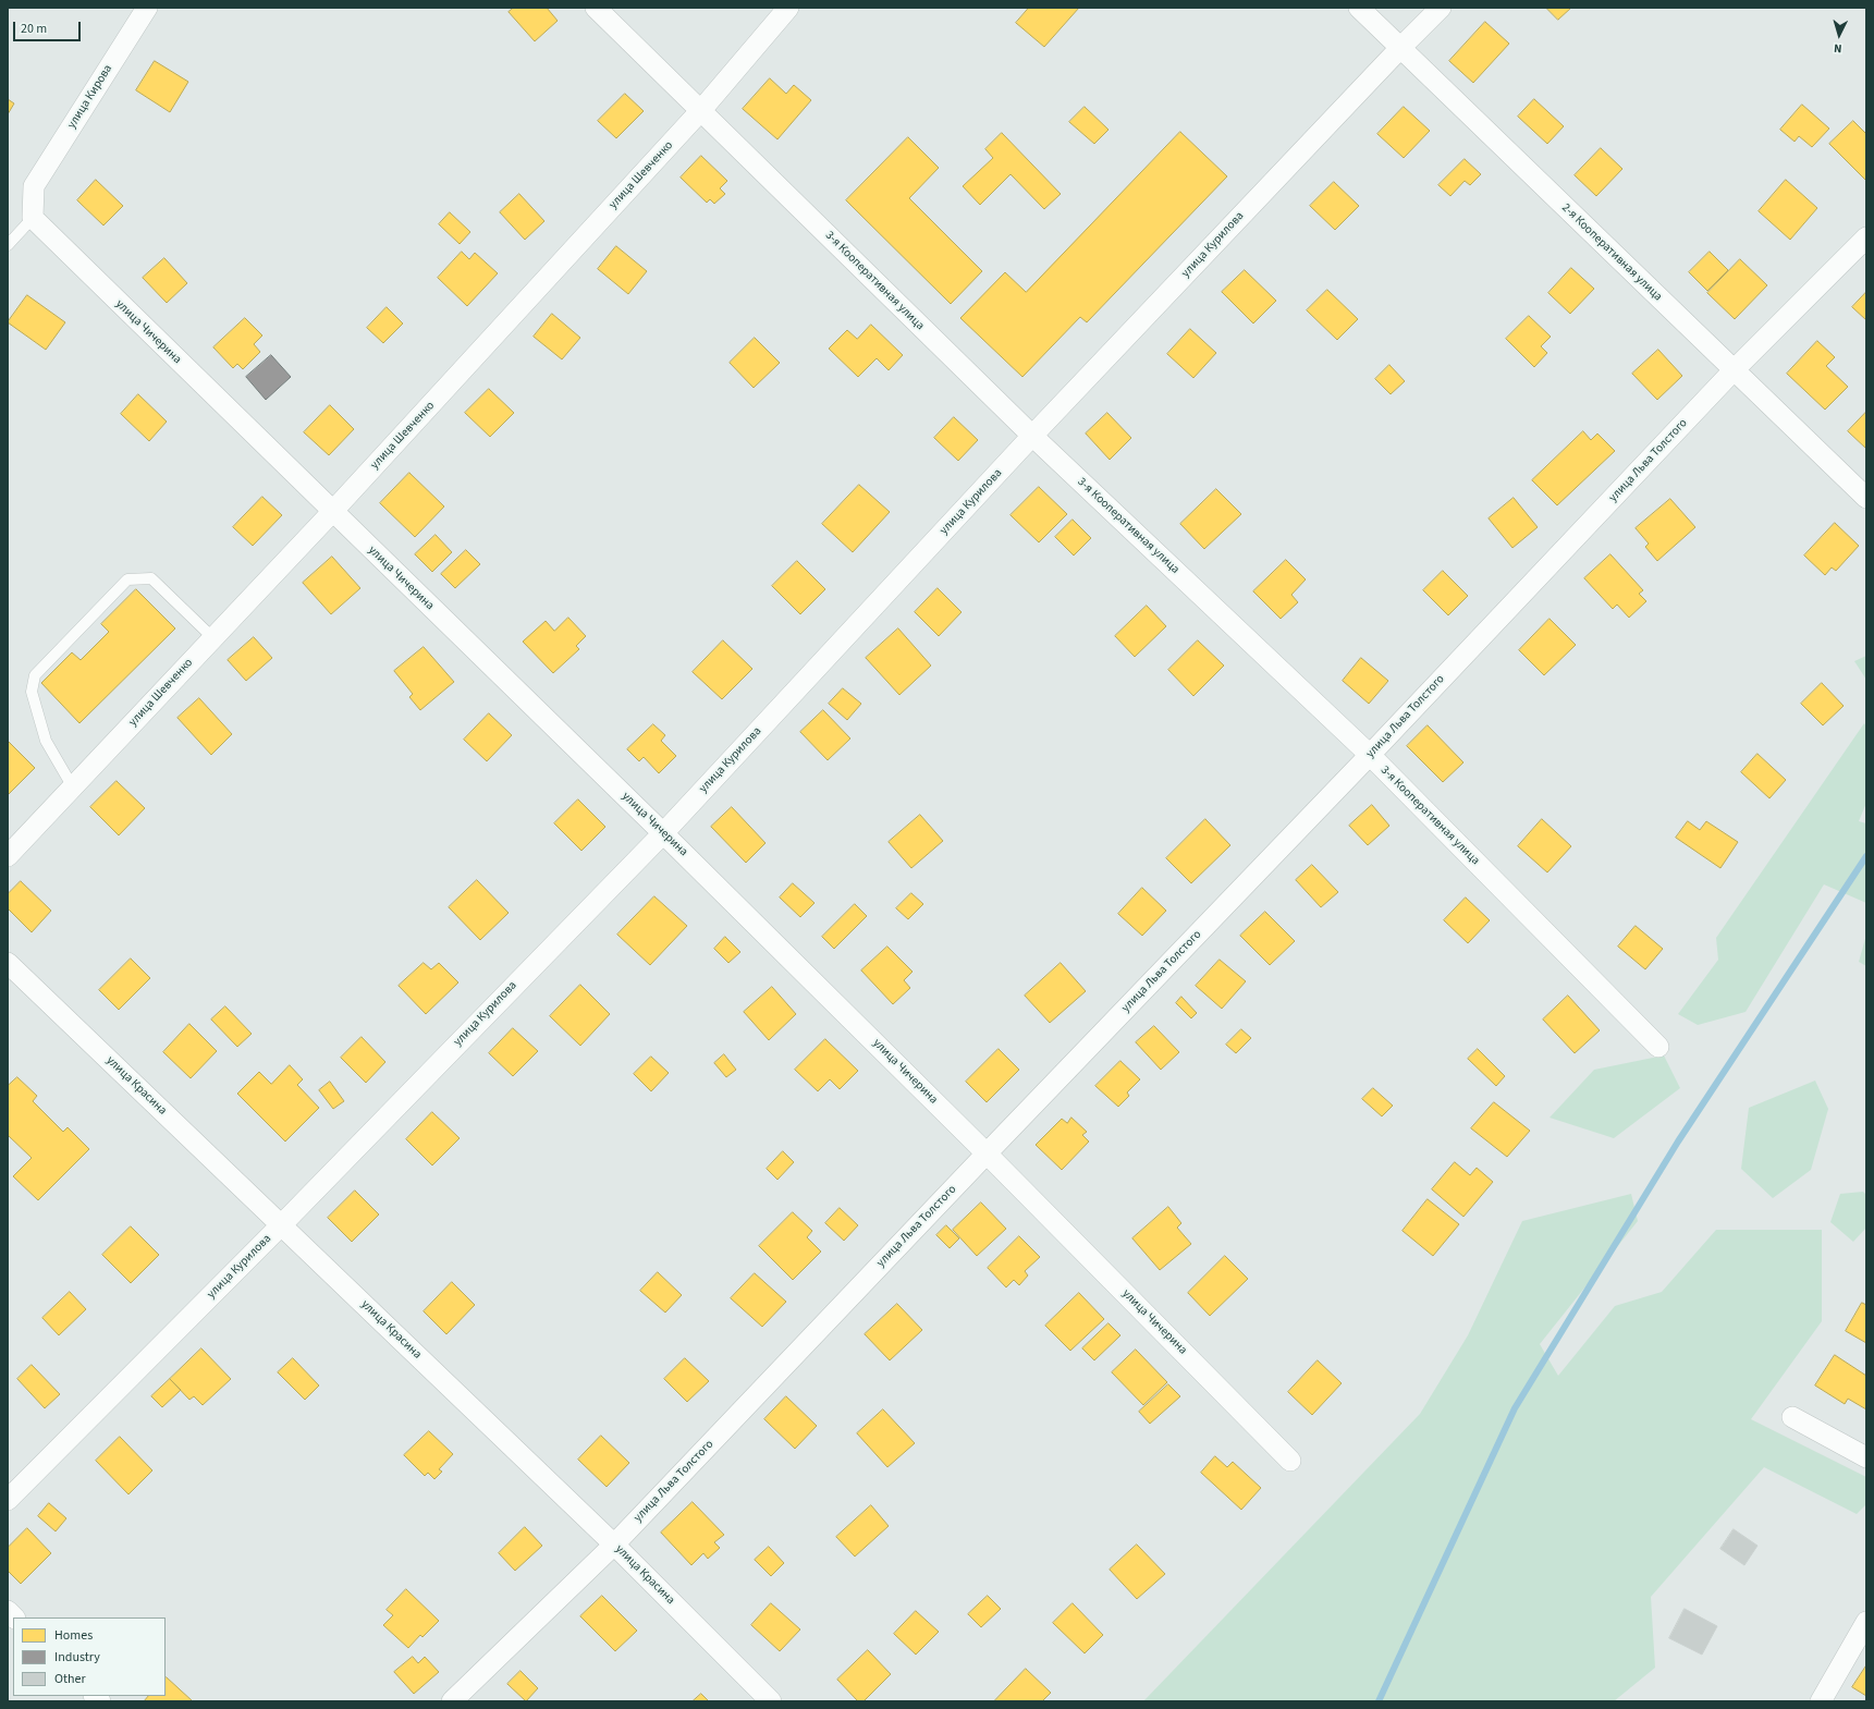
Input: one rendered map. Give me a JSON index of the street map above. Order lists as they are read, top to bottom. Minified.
{"streets":{"street":["улица Кирова","улица Шевченко","улица Курилова","2-я Кооперативная улица","3-я Кооперативная улица","улица Чичерина","улица Льва Толстого","улица Красина"]},"crossings":[["улица Кирова","улица Чичерина"],["улица Шевченко","3-я Кооперативная улица"],["улица Шевченко","улица Чичерина"],["улица Курилова","2-я Кооперативная улица"],["улица Курилова","3-я Кооперативная улица"],["улица Курилова","улица Чичерина"],["улица Курилова","улица Красина"],["2-я Кооперативная улица","улица Льва Толстого"],["3-я Кооперативная улица","улица Льва Толстого"],["улица Чичерина","улица Льва Толстого"],["улица Льва Толстого","улица Красина"]],"legend":["Homes","Industry","Other"],"scale_bar":"20 m","north":"bottom"}
